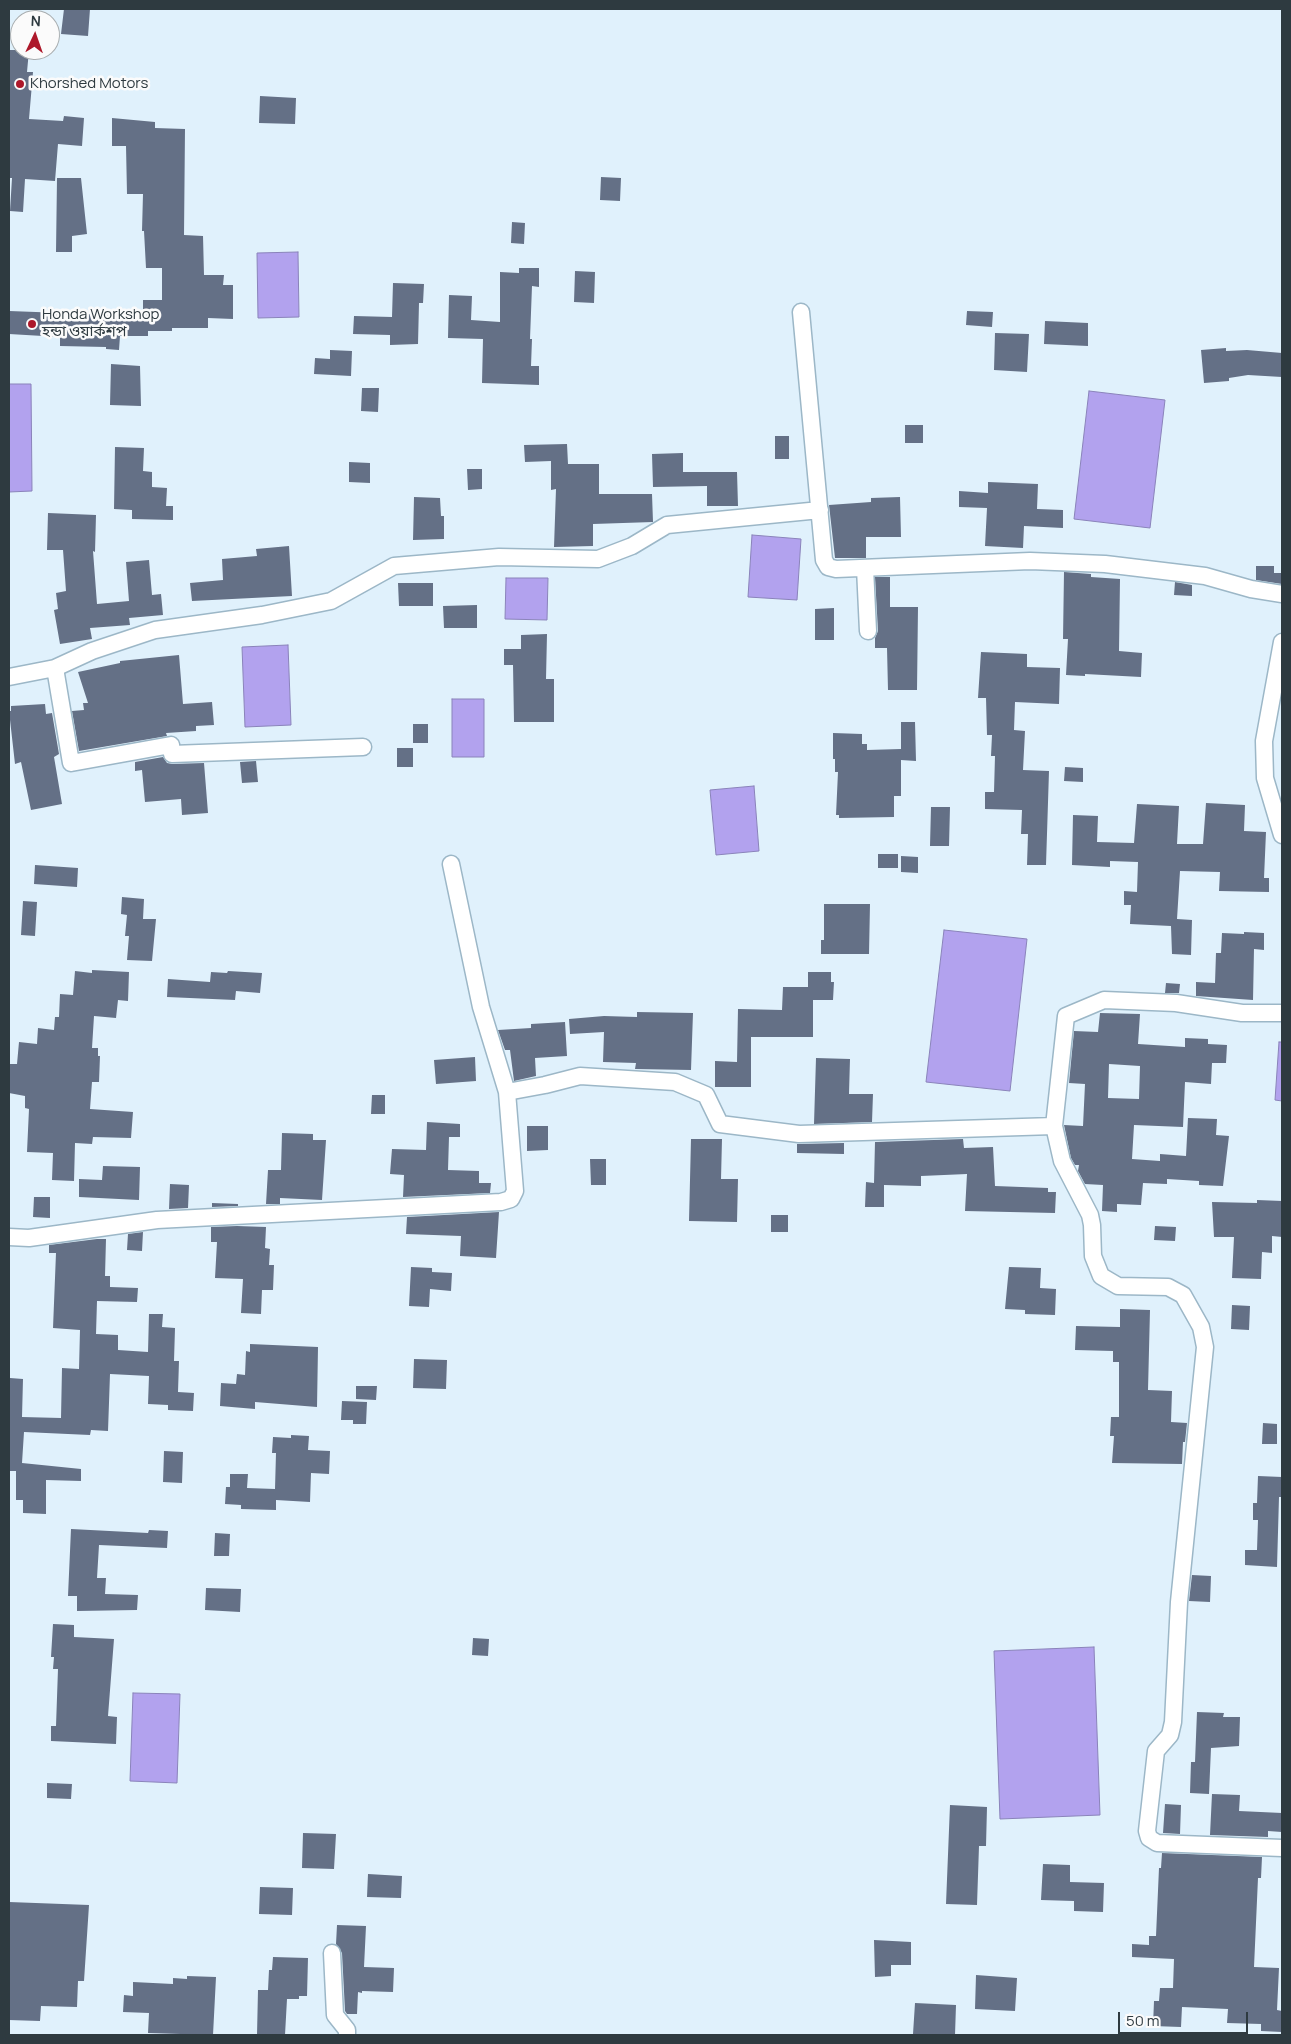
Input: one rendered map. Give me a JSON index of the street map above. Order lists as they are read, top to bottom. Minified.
{"places":["Khorshed Motors","Honda Workshop হন্ডা ওয়ার্কশপ"],"scale_bar":"50 m","north":"top"}
